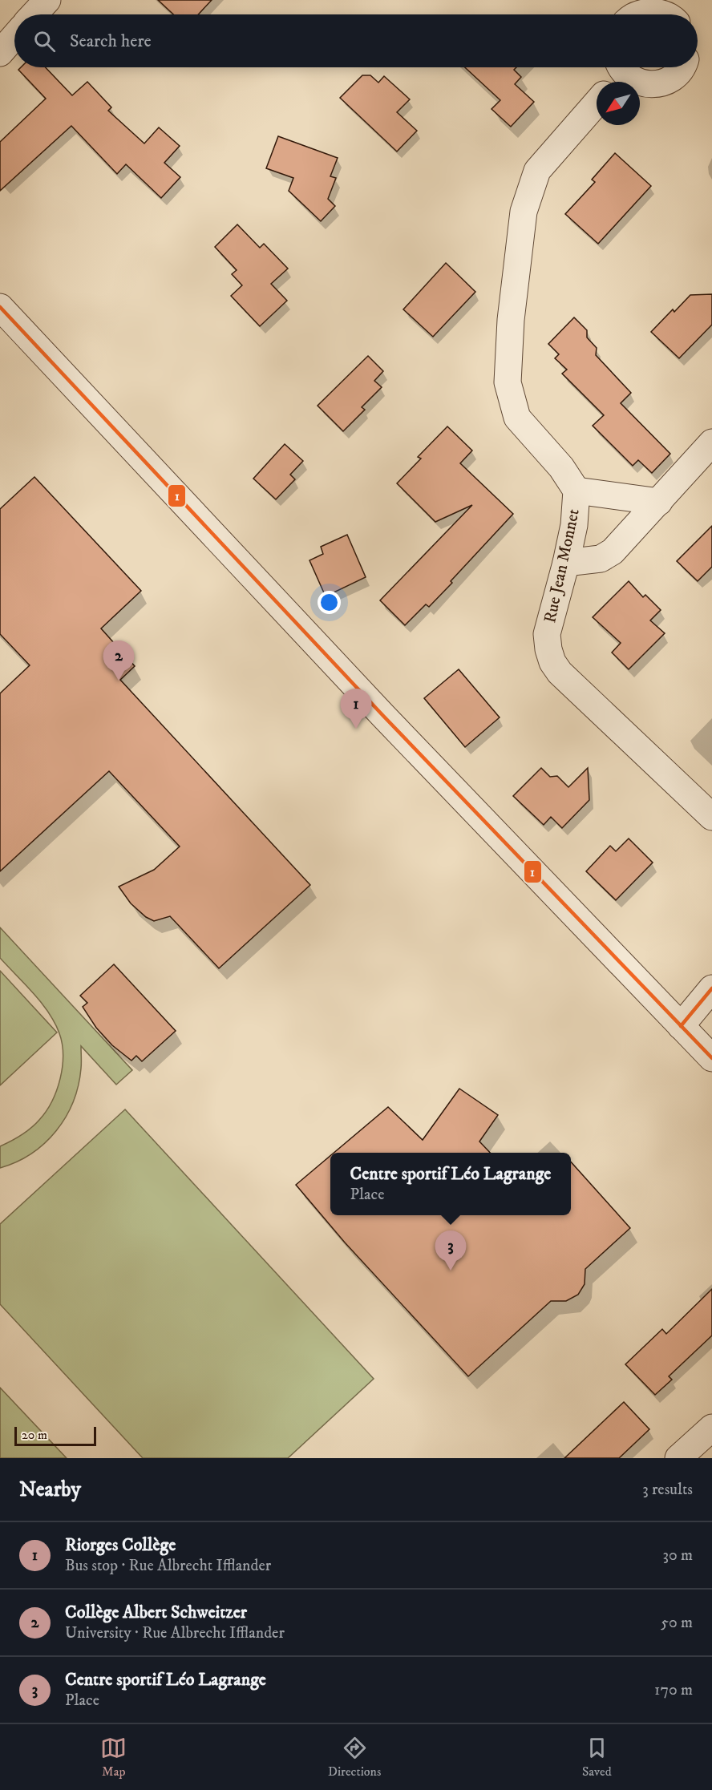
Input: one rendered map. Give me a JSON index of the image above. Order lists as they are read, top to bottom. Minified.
{"streets":{"street":["Rue Jean Monnet"]},"lines":["transit line 1"],"scale_bar":"20 m","north":"bottom left","page":{"search":"Search here","pins":["2","1","3"],"popup":["Centre sportif Léo Lagrange","Place"],"scale":"20 m","heading":["Nearby","3 results"],"list":[{"mark":"1","name":"Riorges Collège","note":"Bus stop · Rue Albrecht Ifflander","value":"30 m"},{"mark":"2","name":"Collège Albert Schweitzer","note":"University · Rue Albrecht Ifflander","value":"50 m"},{"mark":"3","name":"Centre sportif Léo Lagrange","note":"Place","value":"170 m"}],"nav":["Map","Directions","Saved"]}}
